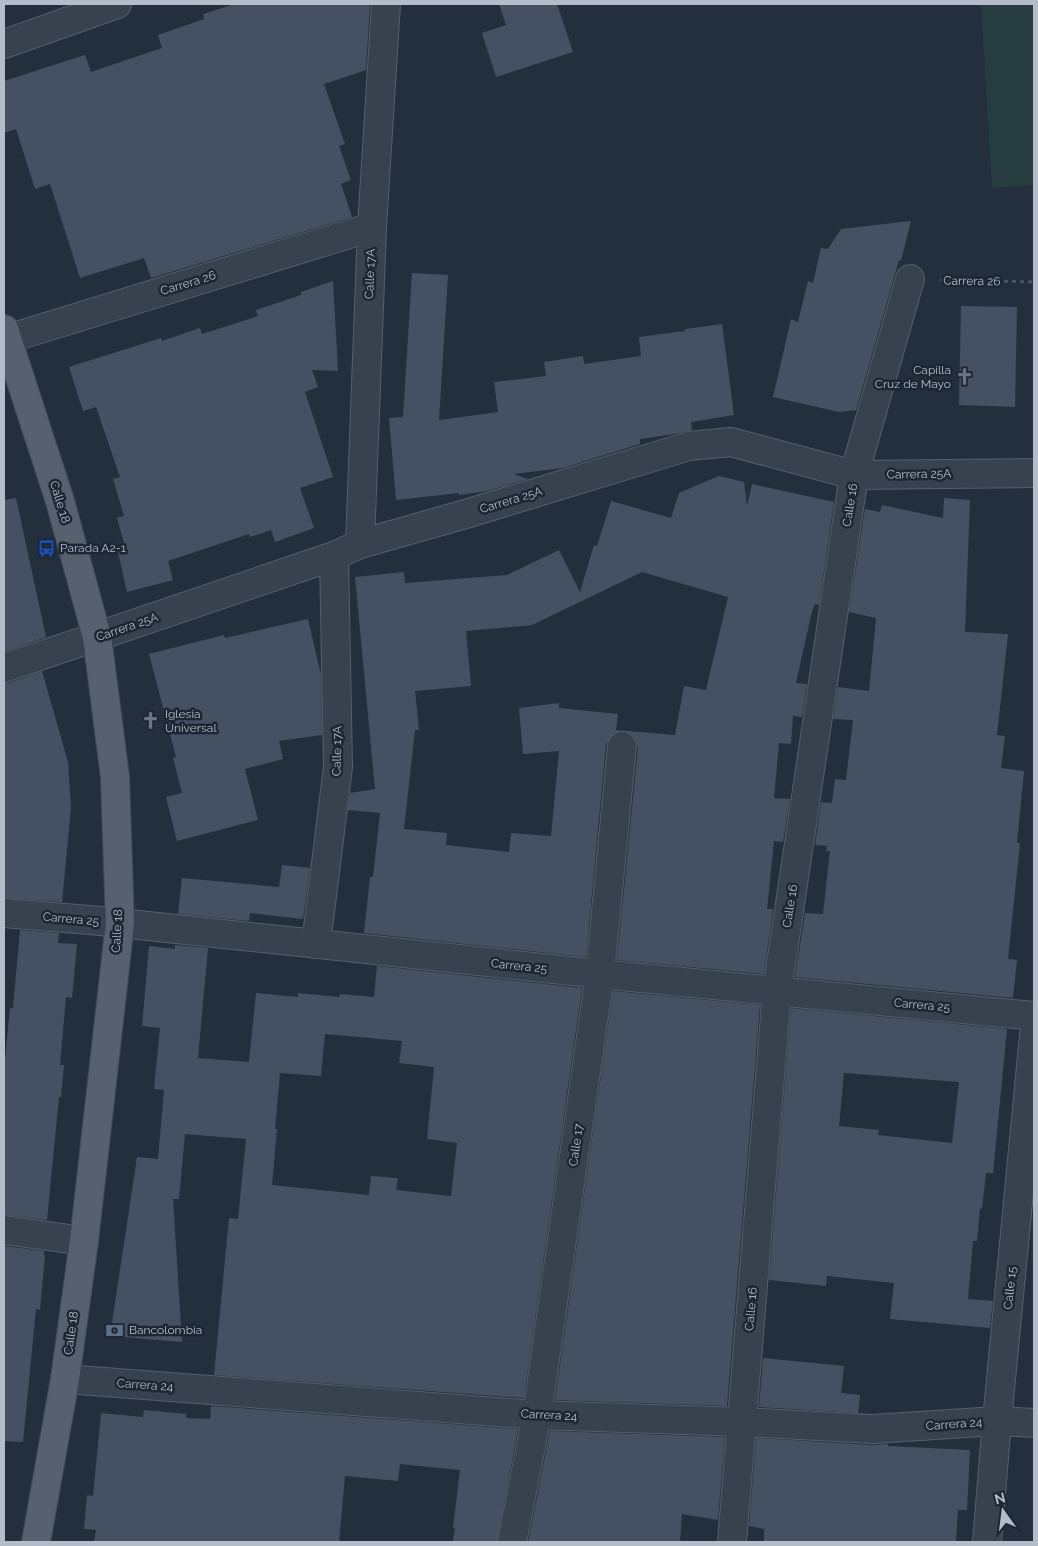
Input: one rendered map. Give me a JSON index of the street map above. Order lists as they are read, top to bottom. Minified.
{"streets":{"main road":["Calle 18"],"street":["Calle 17A","Carrera 26","Carrera 25A","Calle 16","Carrera 25","Calle 17","Calle 15","Carrera 24"]},"crossings":[["Calle 17A","Carrera 26"],["Calle 17A","Carrera 25A"],["Calle 17A","Carrera 25"],["Carrera 26","Calle 18"],["Carrera 26","Calle 16"],["Carrera 25A","Calle 18"],["Carrera 25A","Calle 16"],["Calle 18","Carrera 25"],["Calle 18","Carrera 24"],["Calle 16","Carrera 25"],["Calle 16","Carrera 24"],["Carrera 25","Calle 17"],["Calle 17","Carrera 24"],["Calle 15","Carrera 24"]],"places":{"church":["Capilla Cruz de Mayo","Iglesia Universal"],"bus stop":["Parada A2-1"],"bank":["Bancolombia"]},"north":"top"}
